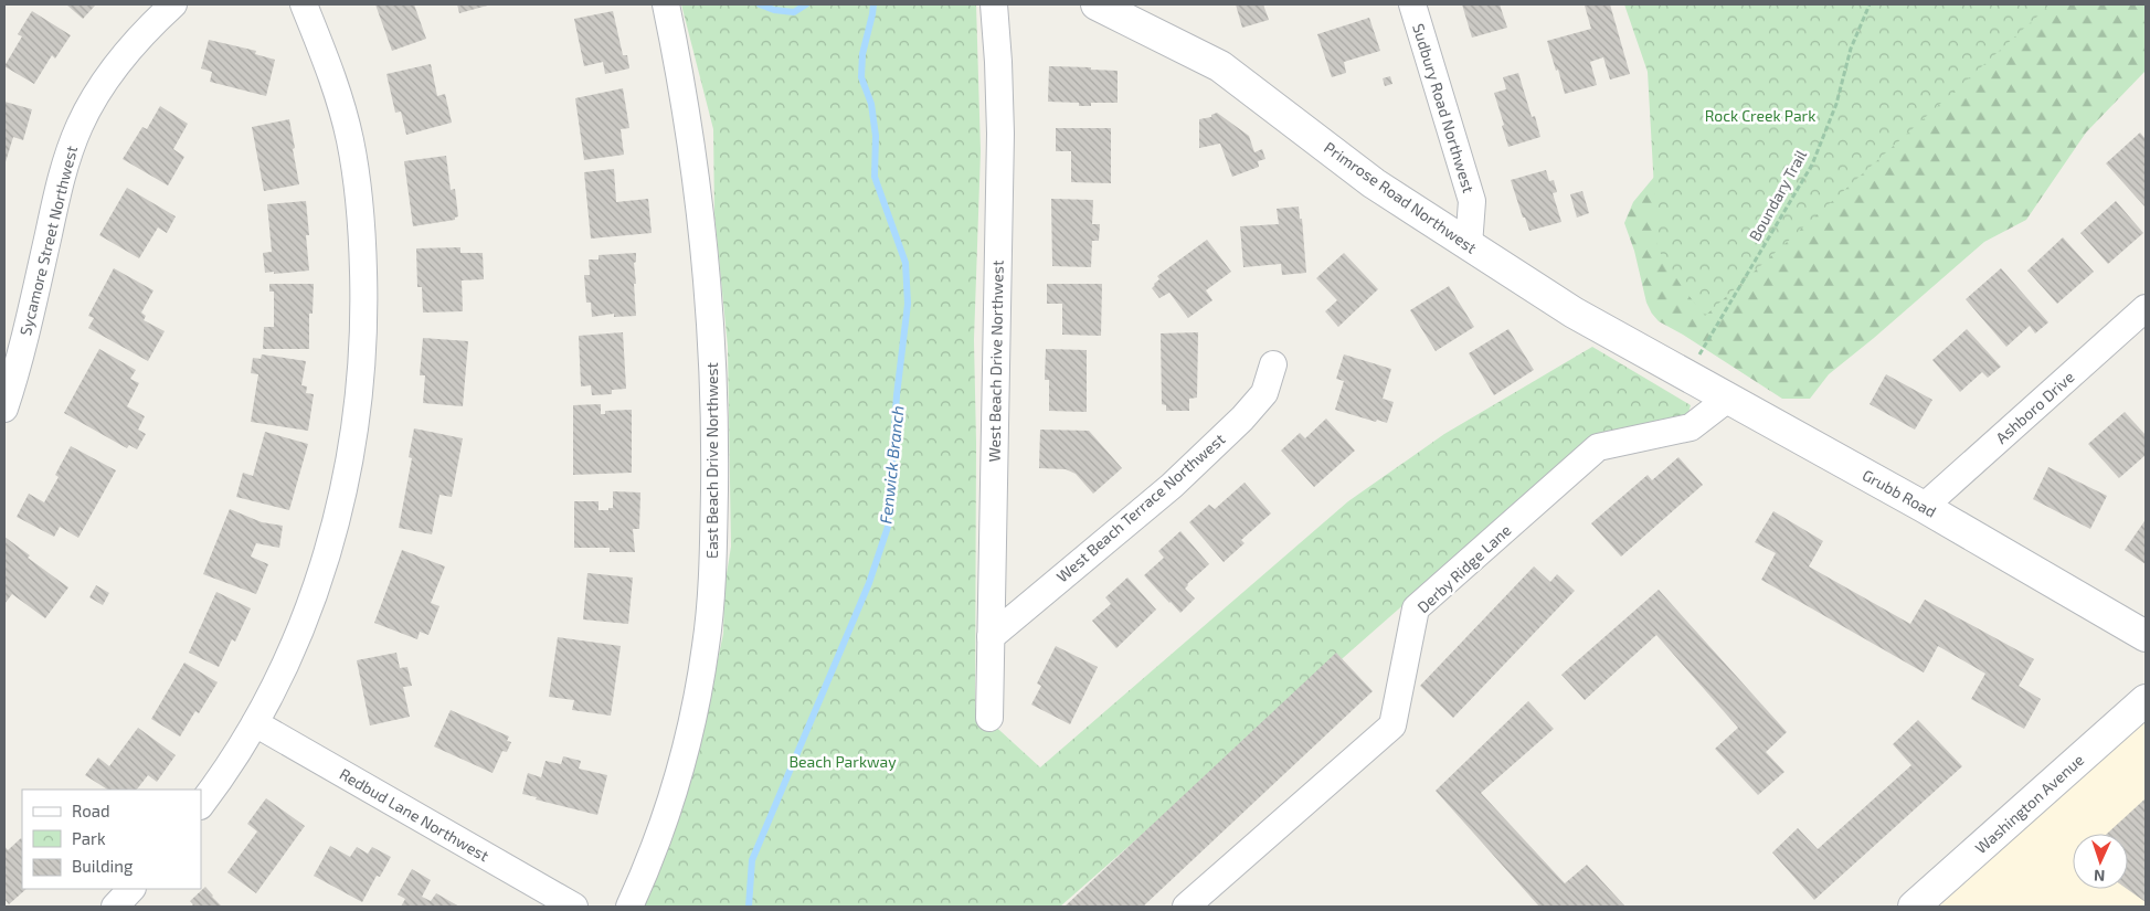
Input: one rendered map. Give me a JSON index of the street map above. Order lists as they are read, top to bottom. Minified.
{"streets":{"street":["Sudbury Road Northwest","Primrose Road Northwest","Sycamore Street Northwest","West Beach Drive Northwest","Ashboro Drive","East Beach Drive Northwest","Grubb Road","West Beach Terrace Northwest","Derby Ridge Lane","Washington Avenue","Redbud Lane Northwest"],"path":["Boundary Trail"]},"crossings":[["Sudbury Road Northwest","Primrose Road Northwest"],["Primrose Road Northwest","Grubb Road"],["West Beach Drive Northwest","West Beach Terrace Northwest"],["Ashboro Drive","Grubb Road"],["Grubb Road","Derby Ridge Lane"]],"water":["Fenwick Branch"],"parks":["Rock Creek Park","Beach Parkway"],"legend":["Road","Park","Building"],"north":"bottom"}
